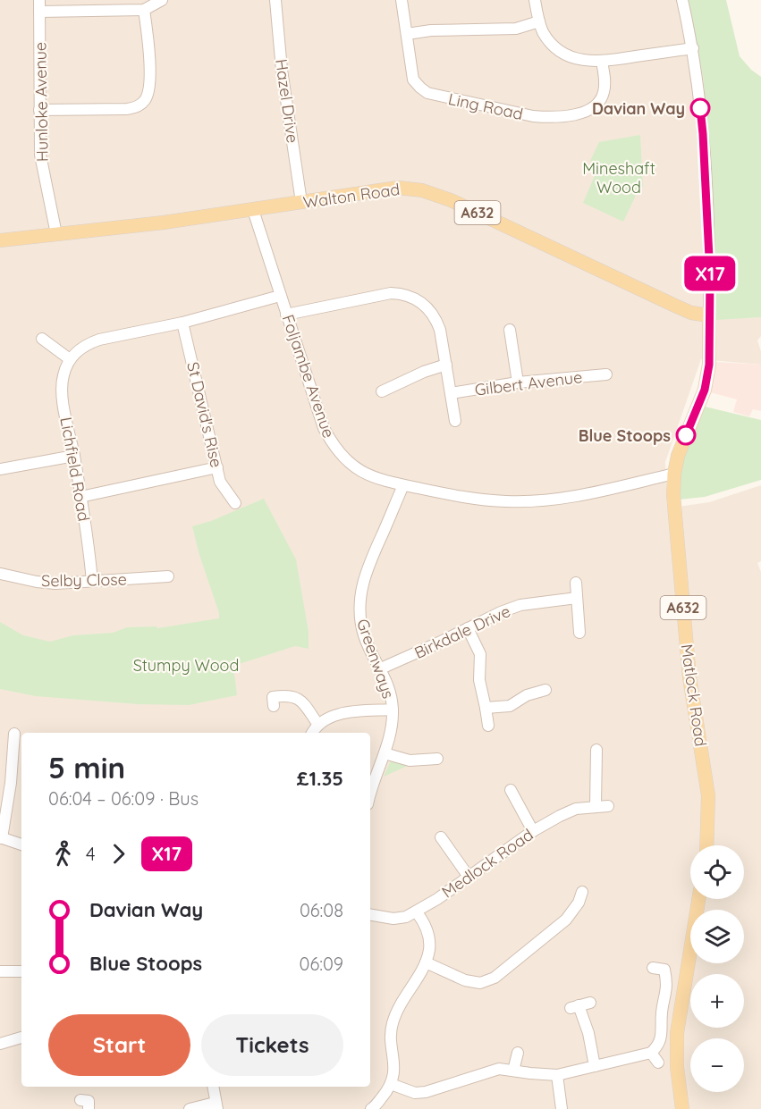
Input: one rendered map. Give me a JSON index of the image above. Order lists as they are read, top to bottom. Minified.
{"streets":{"main road":["Walton Road","A632","Matlock Road"],"street":["Hazel Drive","Hunloke Avenue","Ling Road","Foljambe Avenue","Gilbert Avenue","St David's Rise","Lichfield Road","Selby Close","Birkdale Drive","Greenways","Medlock Road"]},"crossings":[["Hazel Drive","Walton Road"],["Hunloke Avenue","Walton Road"],["Walton Road","Foljambe Avenue"],["Walton Road","Matlock Road"],["Foljambe Avenue","Greenways"],["Foljambe Avenue","Matlock Road"],["Lichfield Road","Selby Close"],["Birkdale Drive","Greenways"]],"parks":["Mineshaft Wood","Stumpy Wood"],"places":["Davian Way","Blue Stoops"],"lines":["bus line X17"],"page":{"on_map":"X17","heading":["5 min","06:04 – 06:09 · Bus","£1.35"],"legs":["4","X17"],"map_buttons":["+","−"],"list":[{"name":"Davian Way","value":"06:08"},{"name":"Blue Stoops","value":"06:09"}],"buttons":["Start","Tickets"]}}
